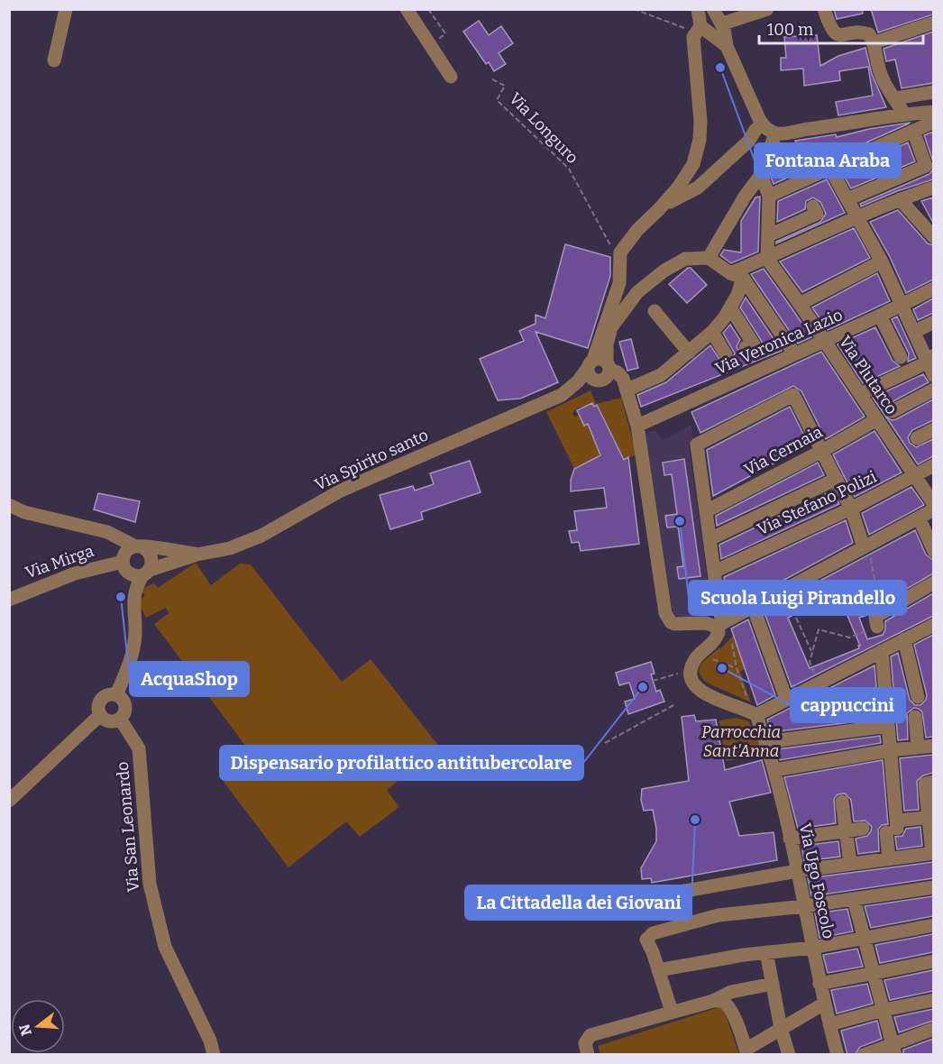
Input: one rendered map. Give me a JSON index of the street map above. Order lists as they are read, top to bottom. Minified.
{"streets":{"street":["Via Veronica Lazio","Via Plutarco","Via Cernaia","Via Spirito santo","Via Stefano Polizi","Via Mirga","Via San Leonardo","Via Ugo Foscolo"],"path":["Via Longuro"]},"crossings":[["Via Veronica Lazio","Via Plutarco"],["Via Plutarco","Via Cernaia"],["Via Plutarco","Via Stefano Polizi"],["Via Spirito santo","Via Mirga"]],"parks":["Parrocchia Sant'Anna"],"places":["Fontana Araba","Scuola Luigi Pirandello","AcquaShop","cappuccini","Dispensario profilattico antitubercolare","La Cittadella dei Giovani"],"scale_bar":"100 m","north":"left"}
